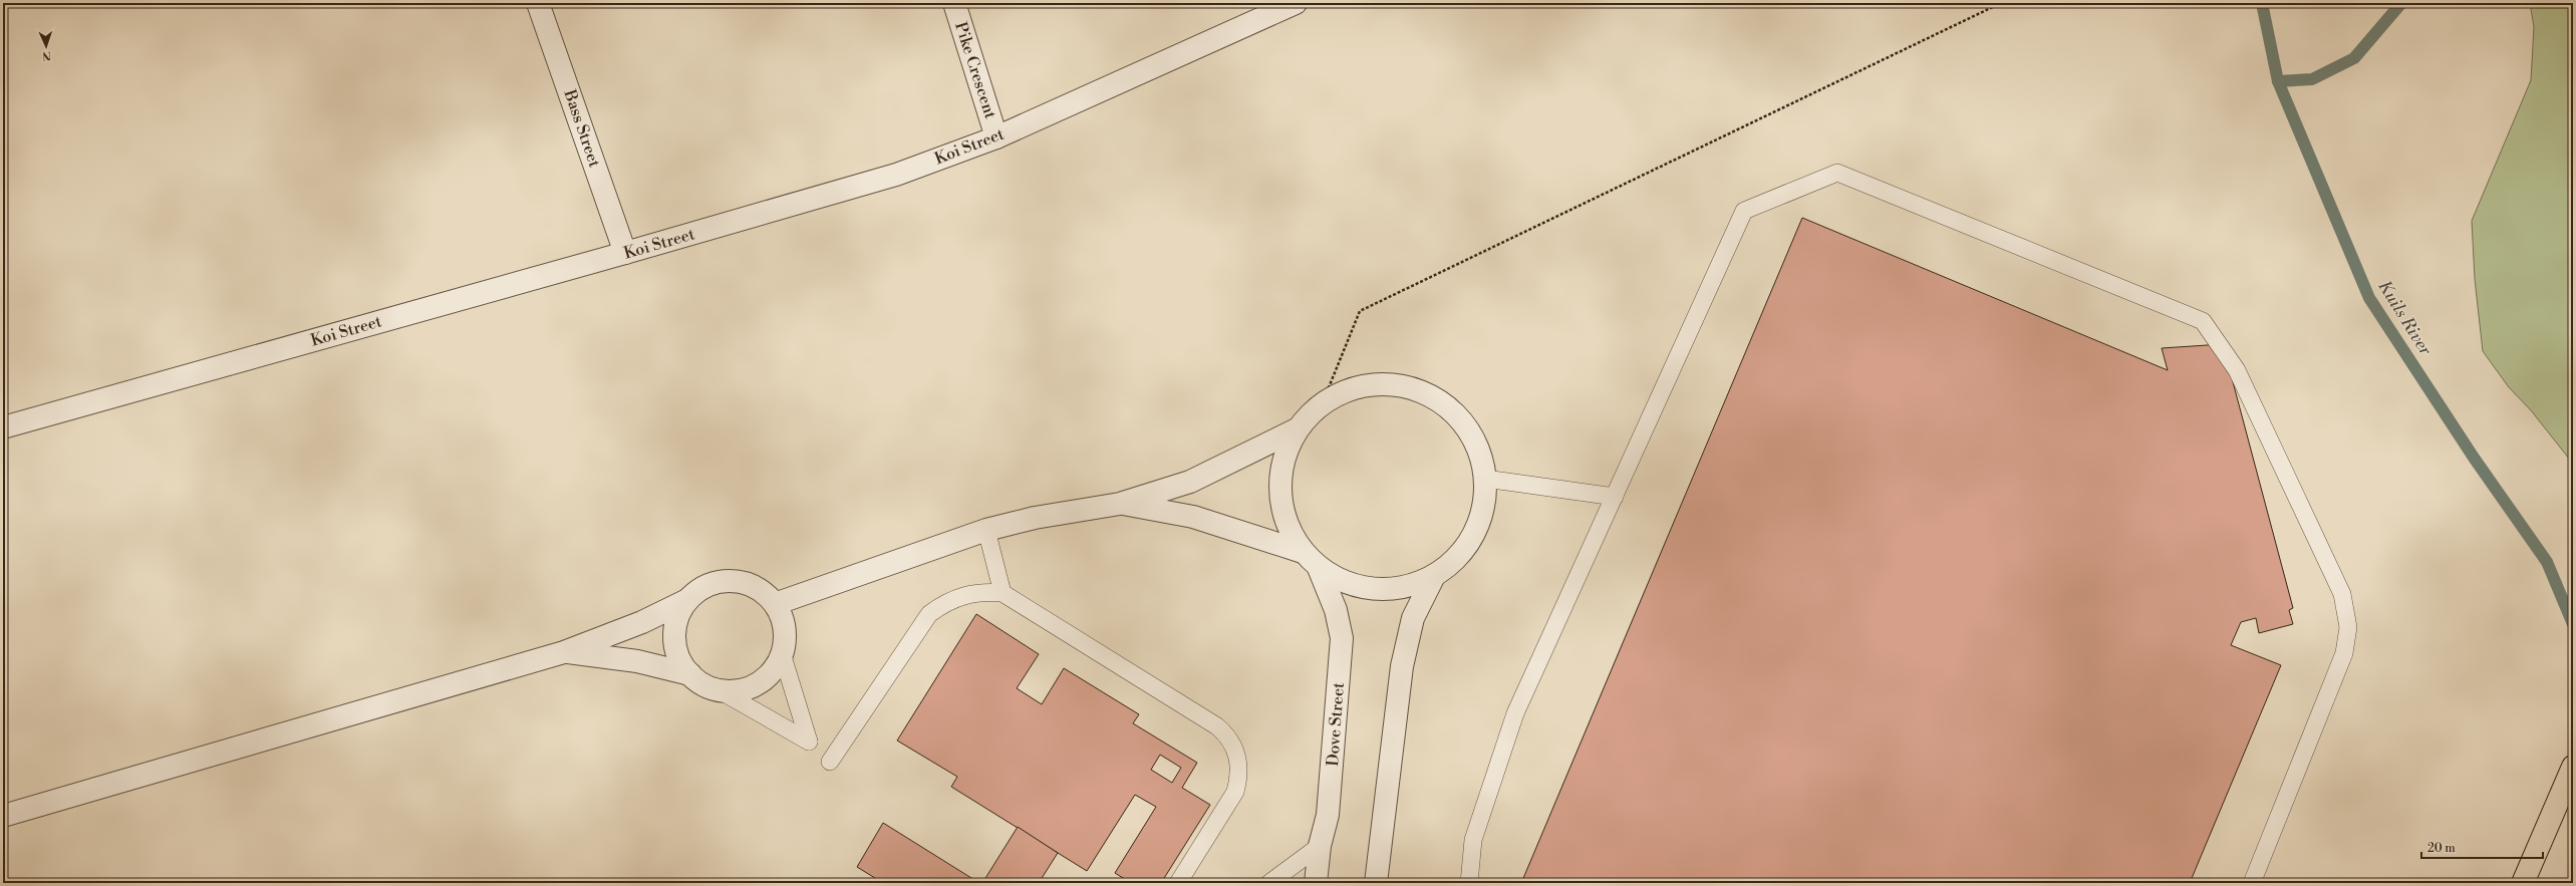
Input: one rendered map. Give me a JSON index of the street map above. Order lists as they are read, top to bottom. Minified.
{"streets":{"street":["Pike Crescent","Bass Street","Koi Street","Dove Street"]},"crossings":[["Pike Crescent","Koi Street"],["Bass Street","Koi Street"]],"water":["Kuils River"],"scale_bar":"20 m","north":"bottom"}
